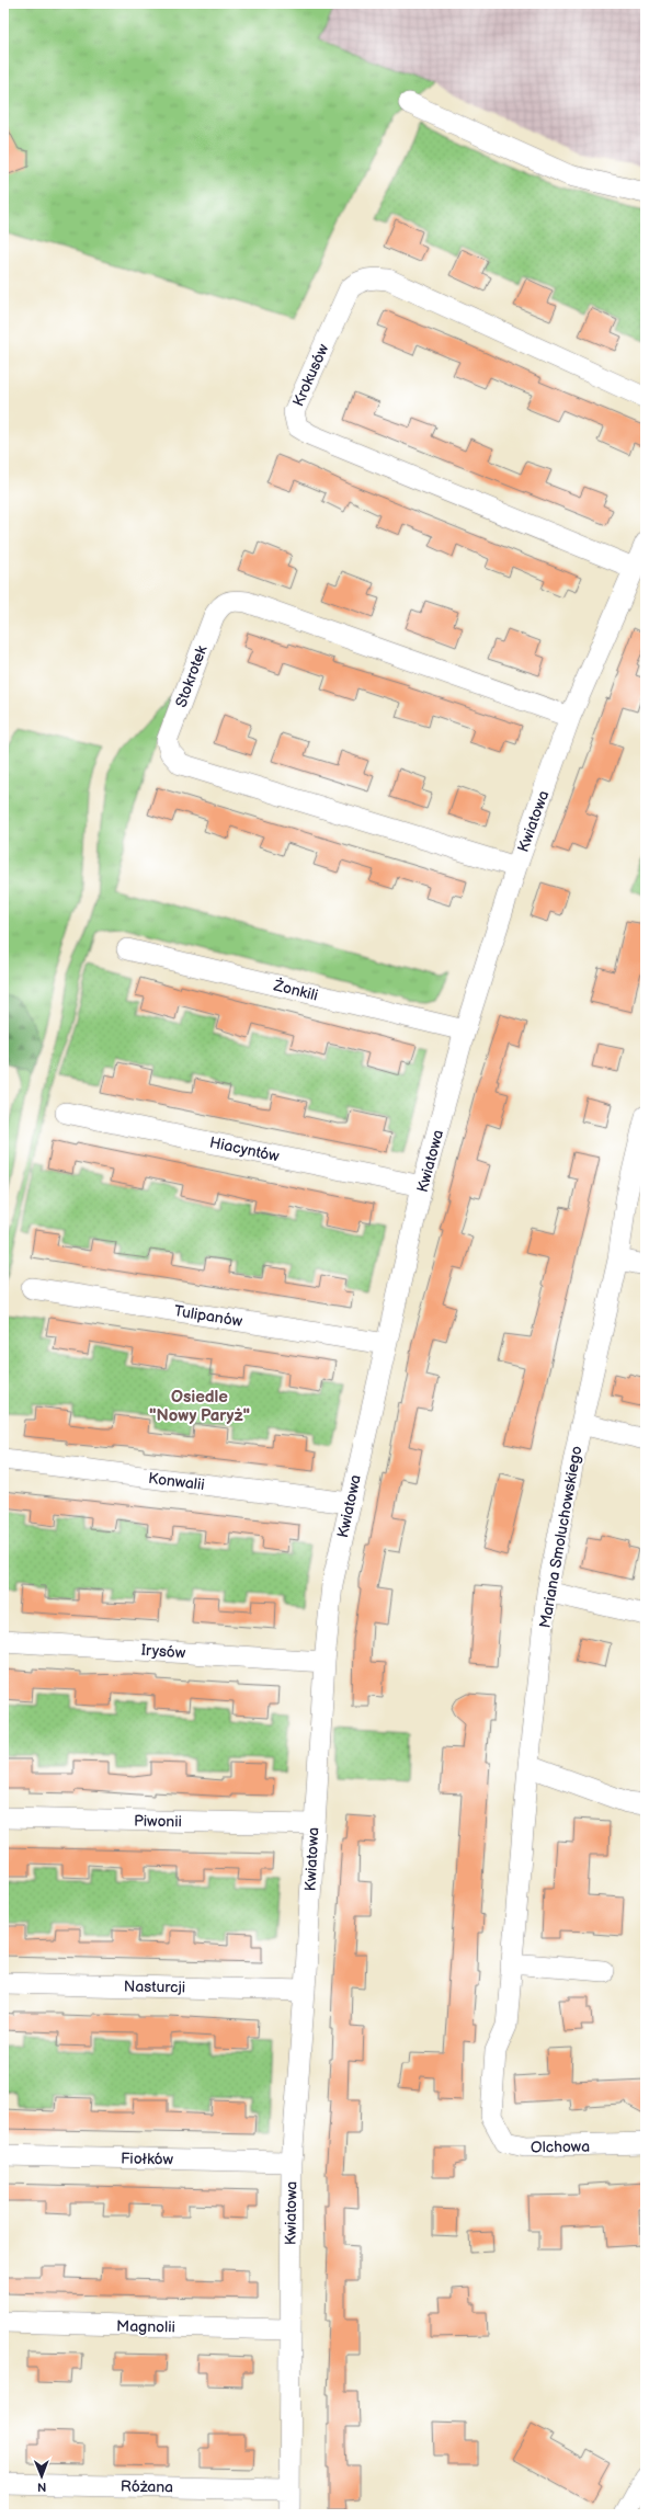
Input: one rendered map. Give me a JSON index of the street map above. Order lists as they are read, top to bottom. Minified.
{"streets":{"street":["Krokusów","Stokrotek","Kwiatowa","Żonkili","Hiacyntów","Tulipanów","Konwalii","Mariana Smoluchowskiego","Irysów","Piwonii","Nasturcji","Olchowa","Fiołków","Magnolii","Różana"]},"crossings":[["Krokusów","Kwiatowa"],["Stokrotek","Kwiatowa"],["Kwiatowa","Żonkili"],["Kwiatowa","Hiacyntów"],["Kwiatowa","Tulipanów"],["Kwiatowa","Konwalii"],["Kwiatowa","Irysów"],["Kwiatowa","Piwonii"],["Kwiatowa","Nasturcji"],["Kwiatowa","Fiołków"],["Kwiatowa","Magnolii"],["Kwiatowa","Różana"],["Mariana Smoluchowskiego","Olchowa"]],"districts":["Osiedle \"Nowy Paryż\""],"north":"bottom"}
